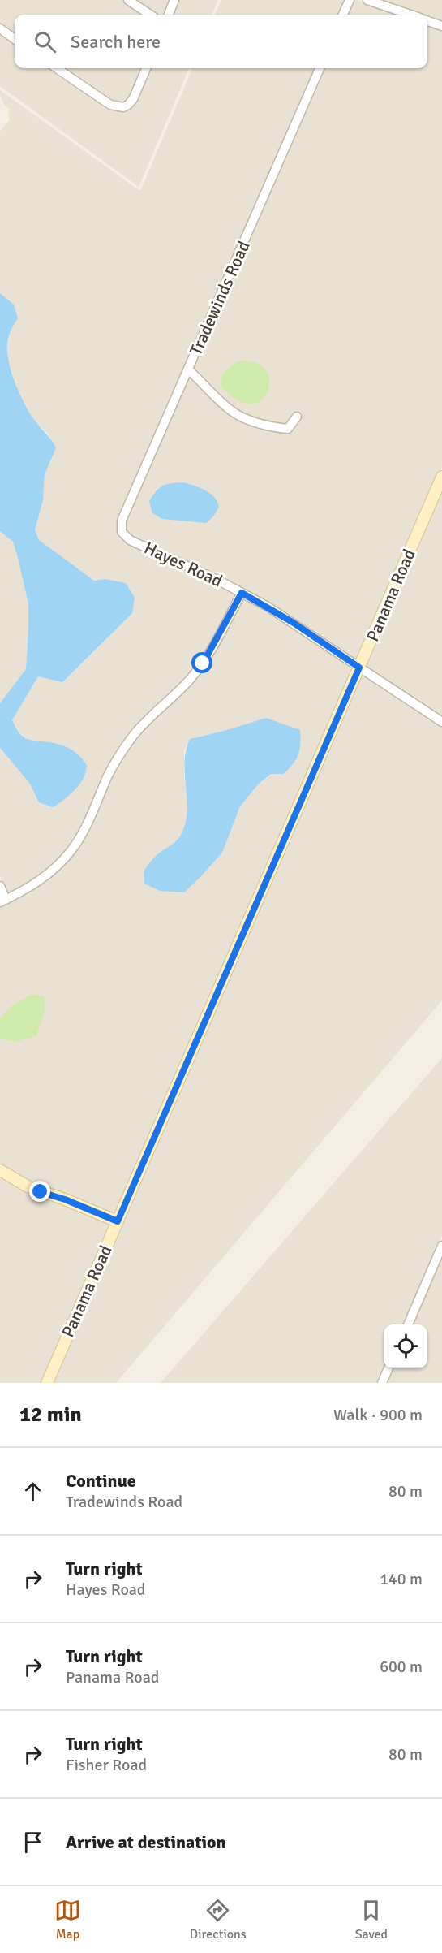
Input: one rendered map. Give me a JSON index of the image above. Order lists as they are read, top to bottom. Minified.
{"streets":{"street":["Tradewinds Road","Hayes Road","Panama Road"]},"crossings":[["Tradewinds Road","Hayes Road"],["Hayes Road","Panama Road"]],"page":{"search":"Search here","heading":["12 min","Walk · 900 m"],"list":[["Continue","Tradewinds Road","80 m"],["Turn right","Hayes Road","140 m"],["Turn right","Panama Road","600 m"],["Turn right","Fisher Road","80 m"],"Arrive at destination"],"nav":["Map","Directions","Saved"]}}
